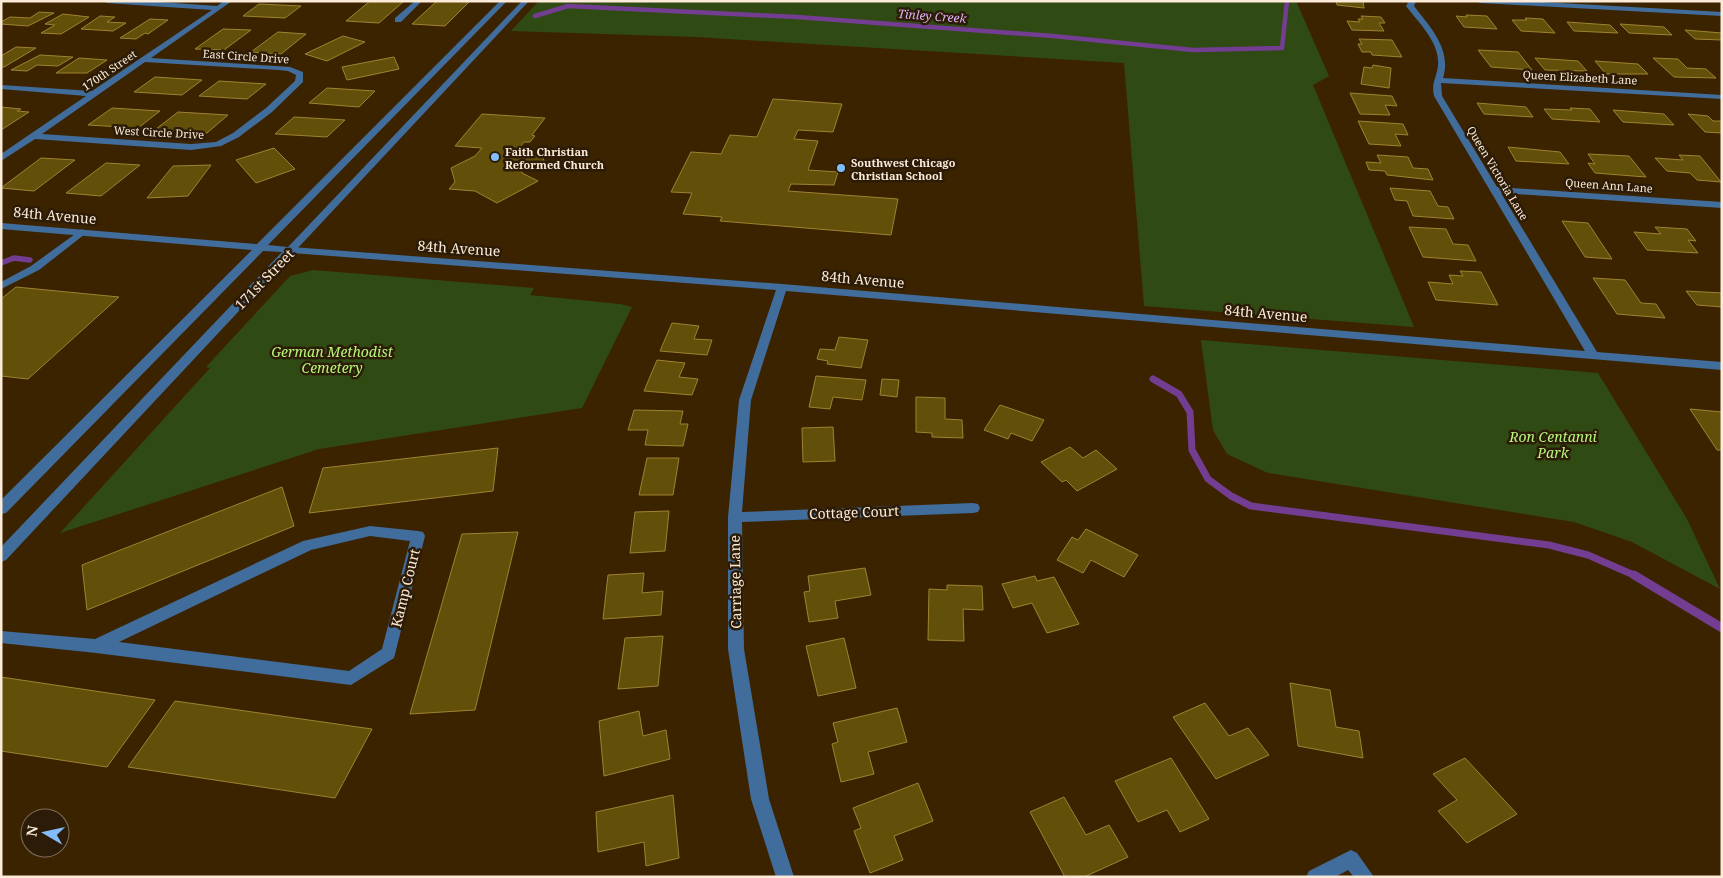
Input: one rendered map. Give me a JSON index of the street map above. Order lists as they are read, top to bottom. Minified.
{"streets":{"street":["East Circle Drive","170th Street","Queen Elizabeth Lane","West Circle Drive","Queen Victoria Lane","Queen Ann Lane","84th Avenue","171st Street","Cottage Court","Carriage Lane","Kamp Court"]},"crossings":[["East Circle Drive","170th Street"],["East Circle Drive","West Circle Drive"],["170th Street","West Circle Drive"],["Queen Elizabeth Lane","Queen Victoria Lane"],["Queen Victoria Lane","Queen Ann Lane"],["Queen Victoria Lane","84th Avenue"],["84th Avenue","171st Street"],["84th Avenue","Carriage Lane"],["Cottage Court","Carriage Lane"]],"water":["Tinley Creek"],"parks":["German Methodist Cemetery","Ron Centanni Park"],"places":["Faith Christian Reformed Church","Southwest Chicago Christian School"],"north":"left"}
